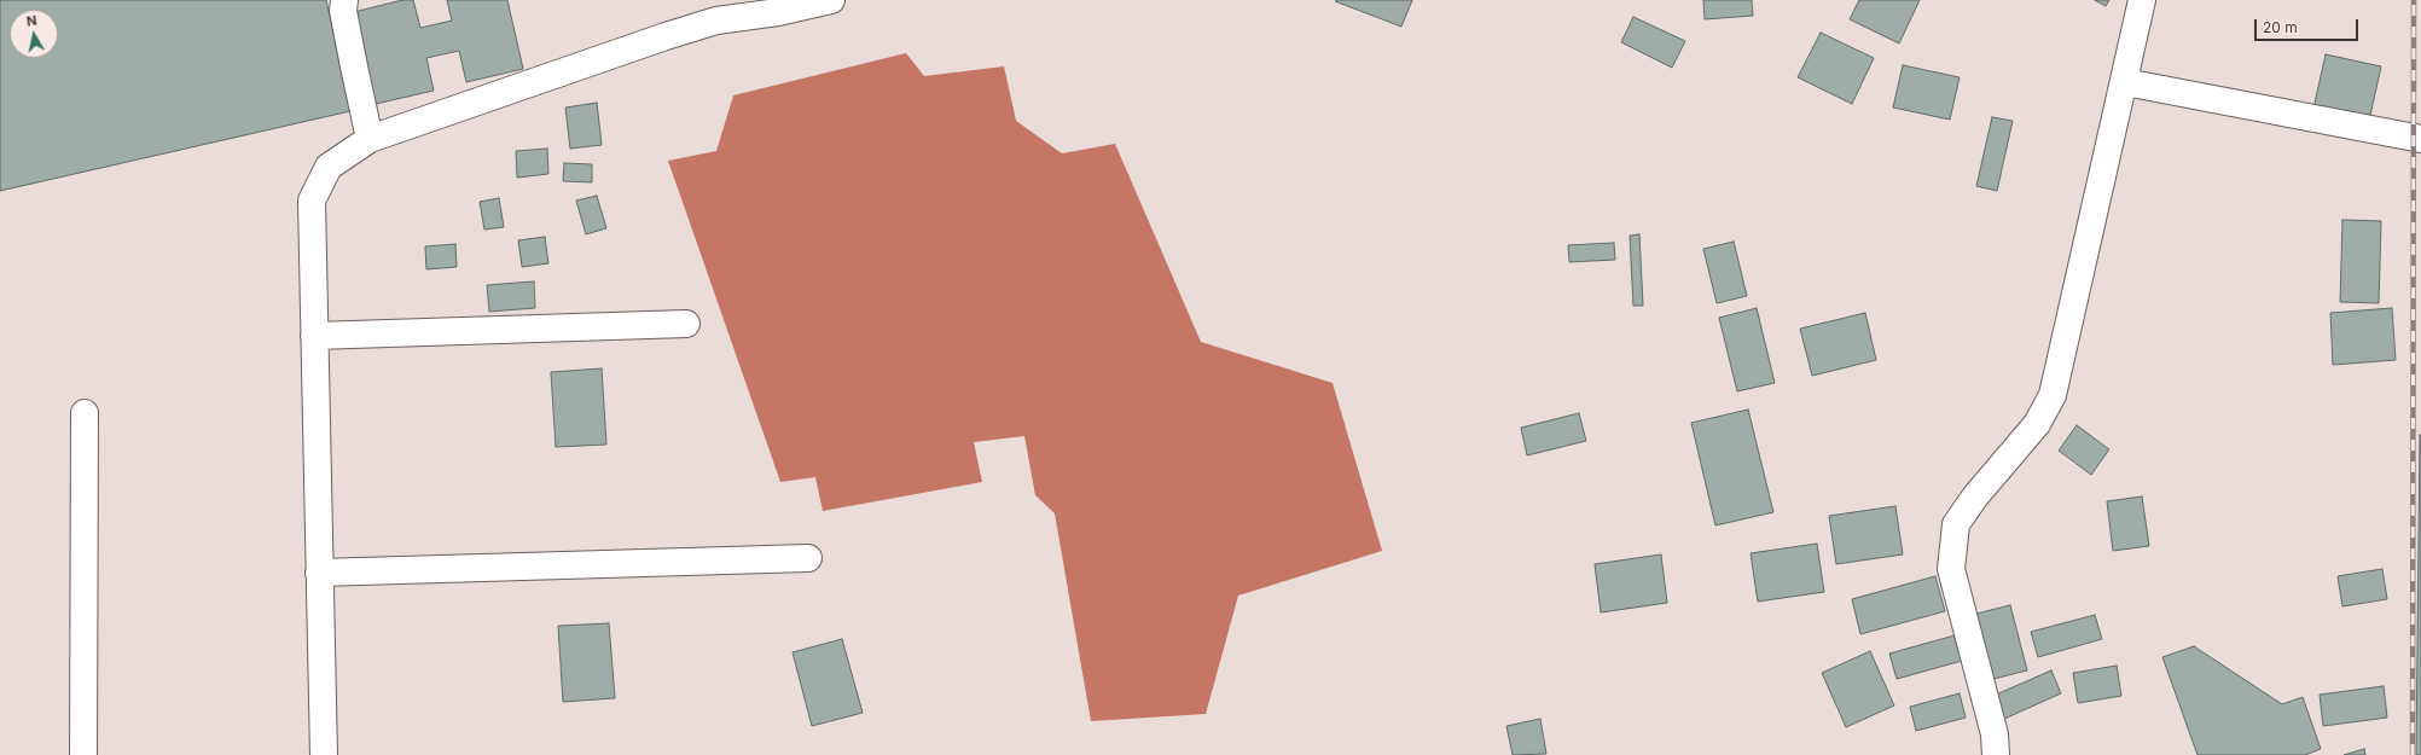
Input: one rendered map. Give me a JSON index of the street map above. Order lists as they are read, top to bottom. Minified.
{"scale_bar":"20 m","north":"top"}
